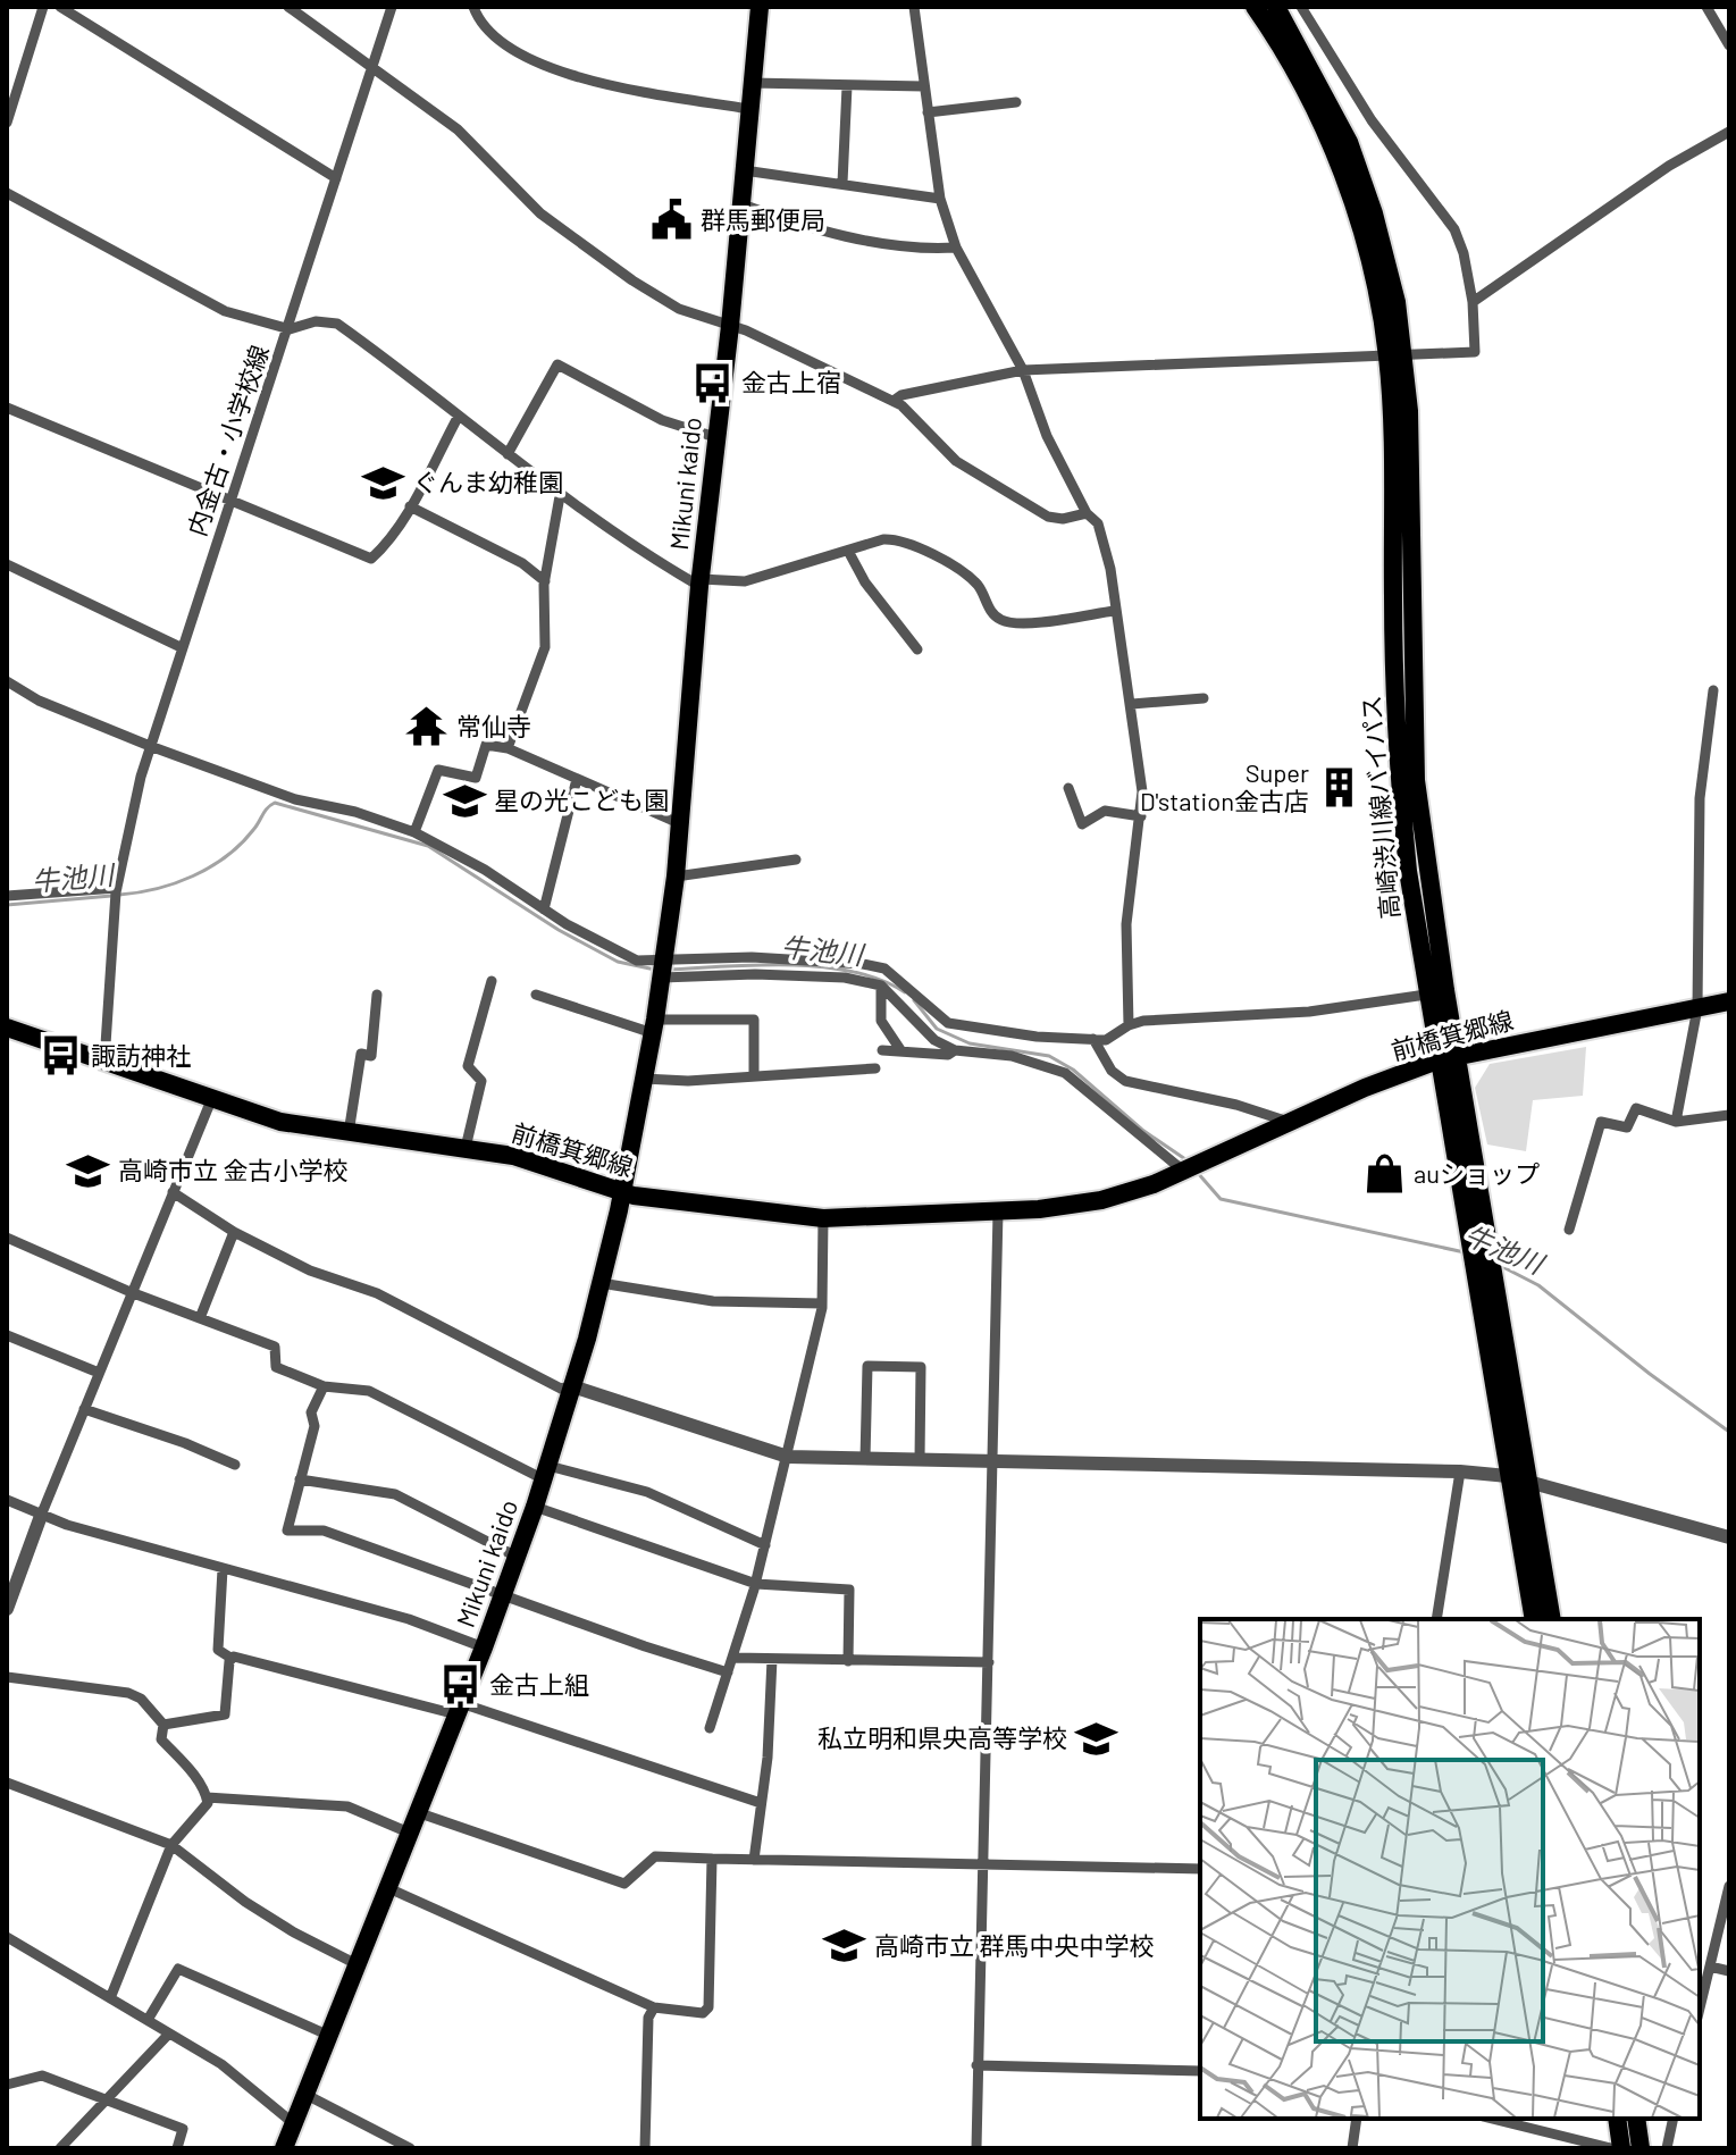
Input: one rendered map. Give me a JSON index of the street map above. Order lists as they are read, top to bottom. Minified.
{"streets":{"main road":["Mikuni kaido","高崎渋川線バイパス","前橋箕郷線"],"street":["内金古・小学校線"]},"crossings":[["内金古・小学校線","前橋箕郷線"],["Mikuni kaido","前橋箕郷線"],["高崎渋川線バイパス","前橋箕郷線"]],"water":["牛池川"],"places":{"public building":["群馬郵便局"],"bus stop":["金古上宿","諏訪神社","金古上組"],"school or university":["ぐんま幼稚園","星の光こども園","高崎市立 金古小学校","私立明和県央高等学校","高崎市立 群馬中央中学校"],"temple":["常仙寺"],"building":["Super D'station金古店"],"shop":["auショップ"]}}
